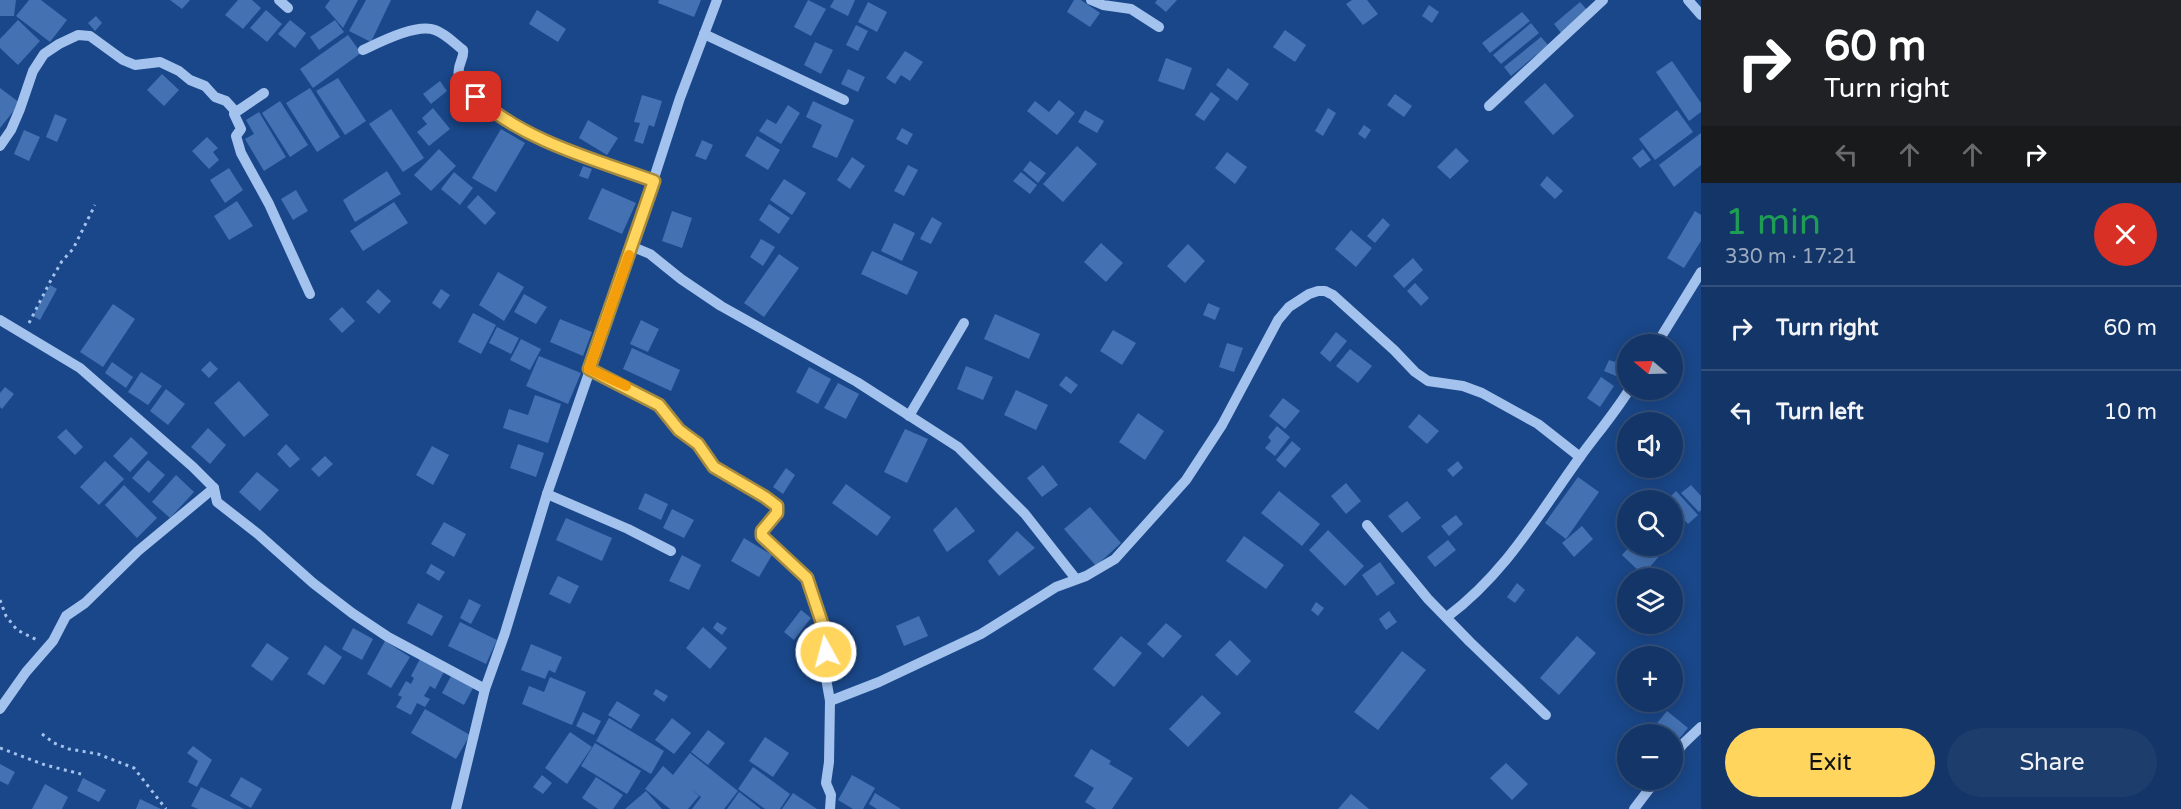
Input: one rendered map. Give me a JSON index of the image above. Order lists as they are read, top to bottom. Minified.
{"north":"left","page":{"turn":["60 m","Turn right"],"heading":["1 min","330 m · 17:21"],"list":[{"name":"Turn right","value":"60 m"},{"name":"Turn left","value":"10 m"}],"map_buttons":["+","−"],"buttons":["Exit","Share"]}}
